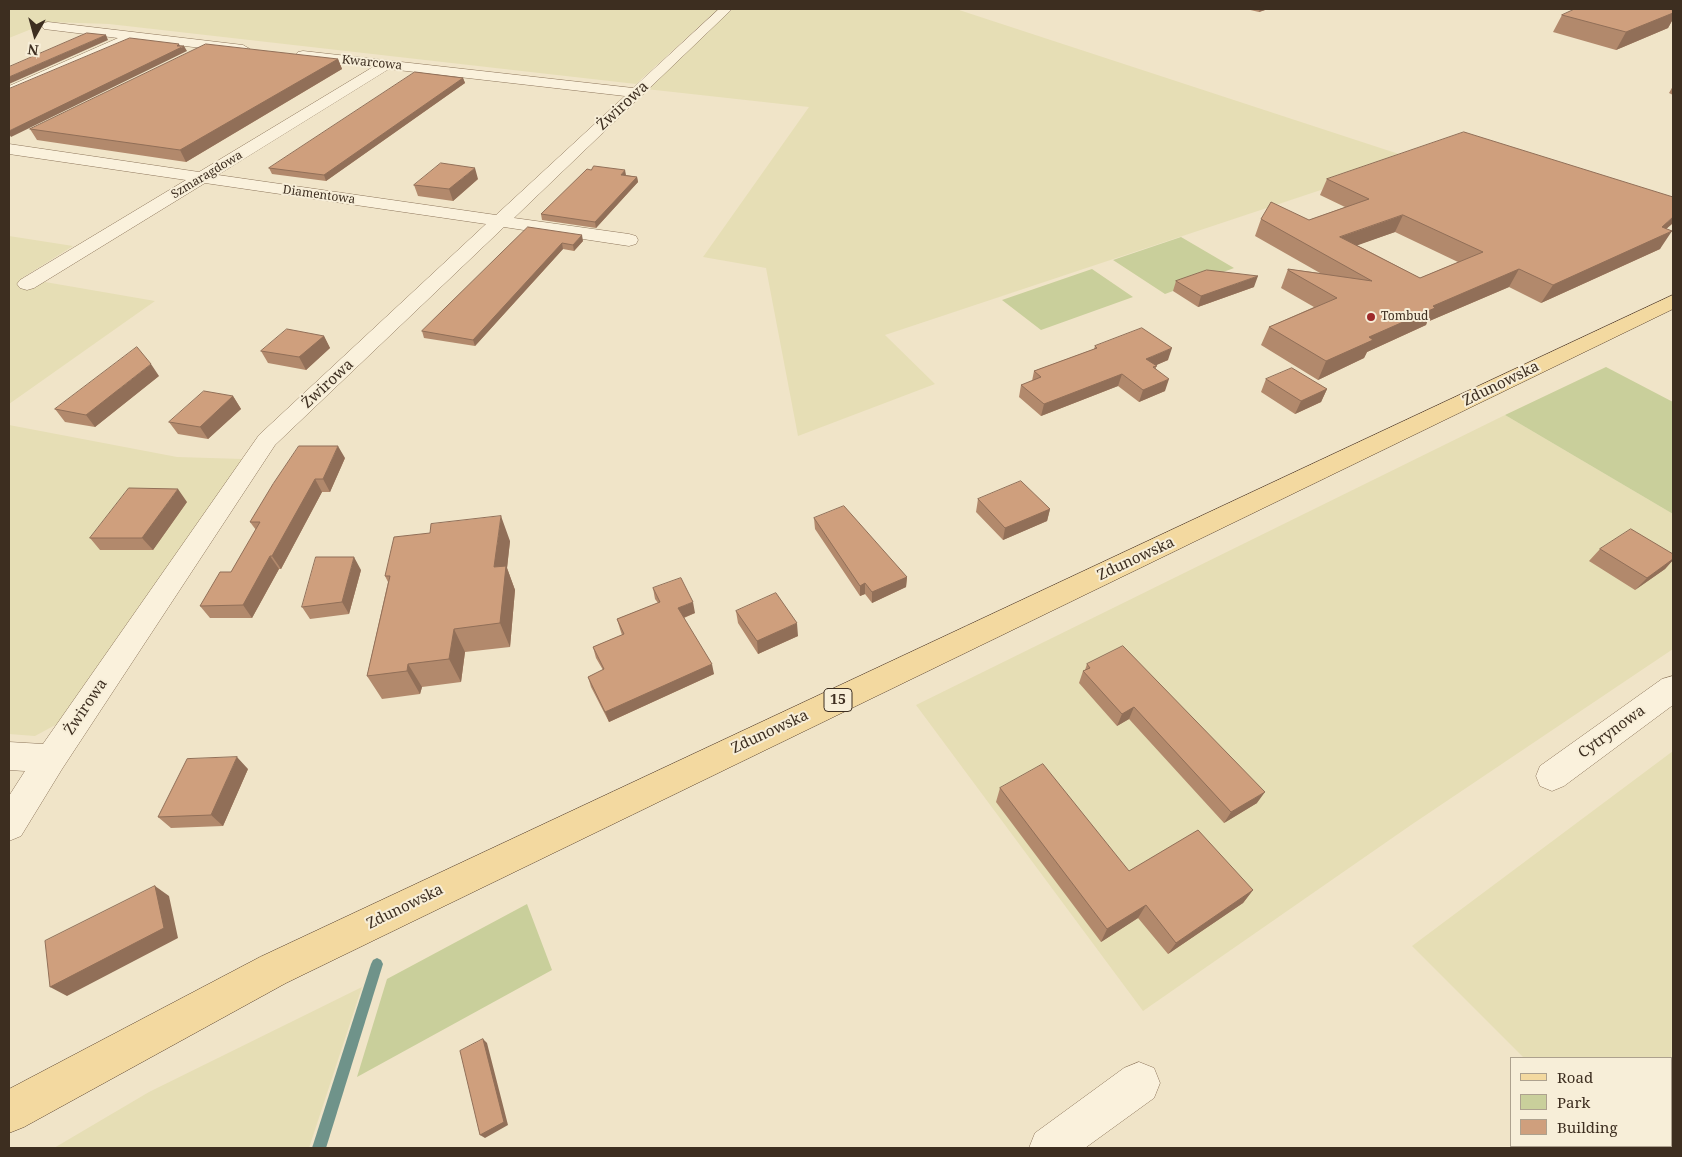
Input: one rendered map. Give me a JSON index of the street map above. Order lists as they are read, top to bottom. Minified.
{"streets":{"main road":["Zdunowska","15"],"street":["Kwarcowa","Żwirowa","Szmaragdowa","Diamentowa","Cytrynowa"]},"crossings":[["Kwarcowa","Żwirowa"],["Kwarcowa","Szmaragdowa"],["Żwirowa","Diamentowa"],["Szmaragdowa","Diamentowa"]],"places":["Tombud"],"legend":["Road","Park","Building"],"north":"bottom"}
